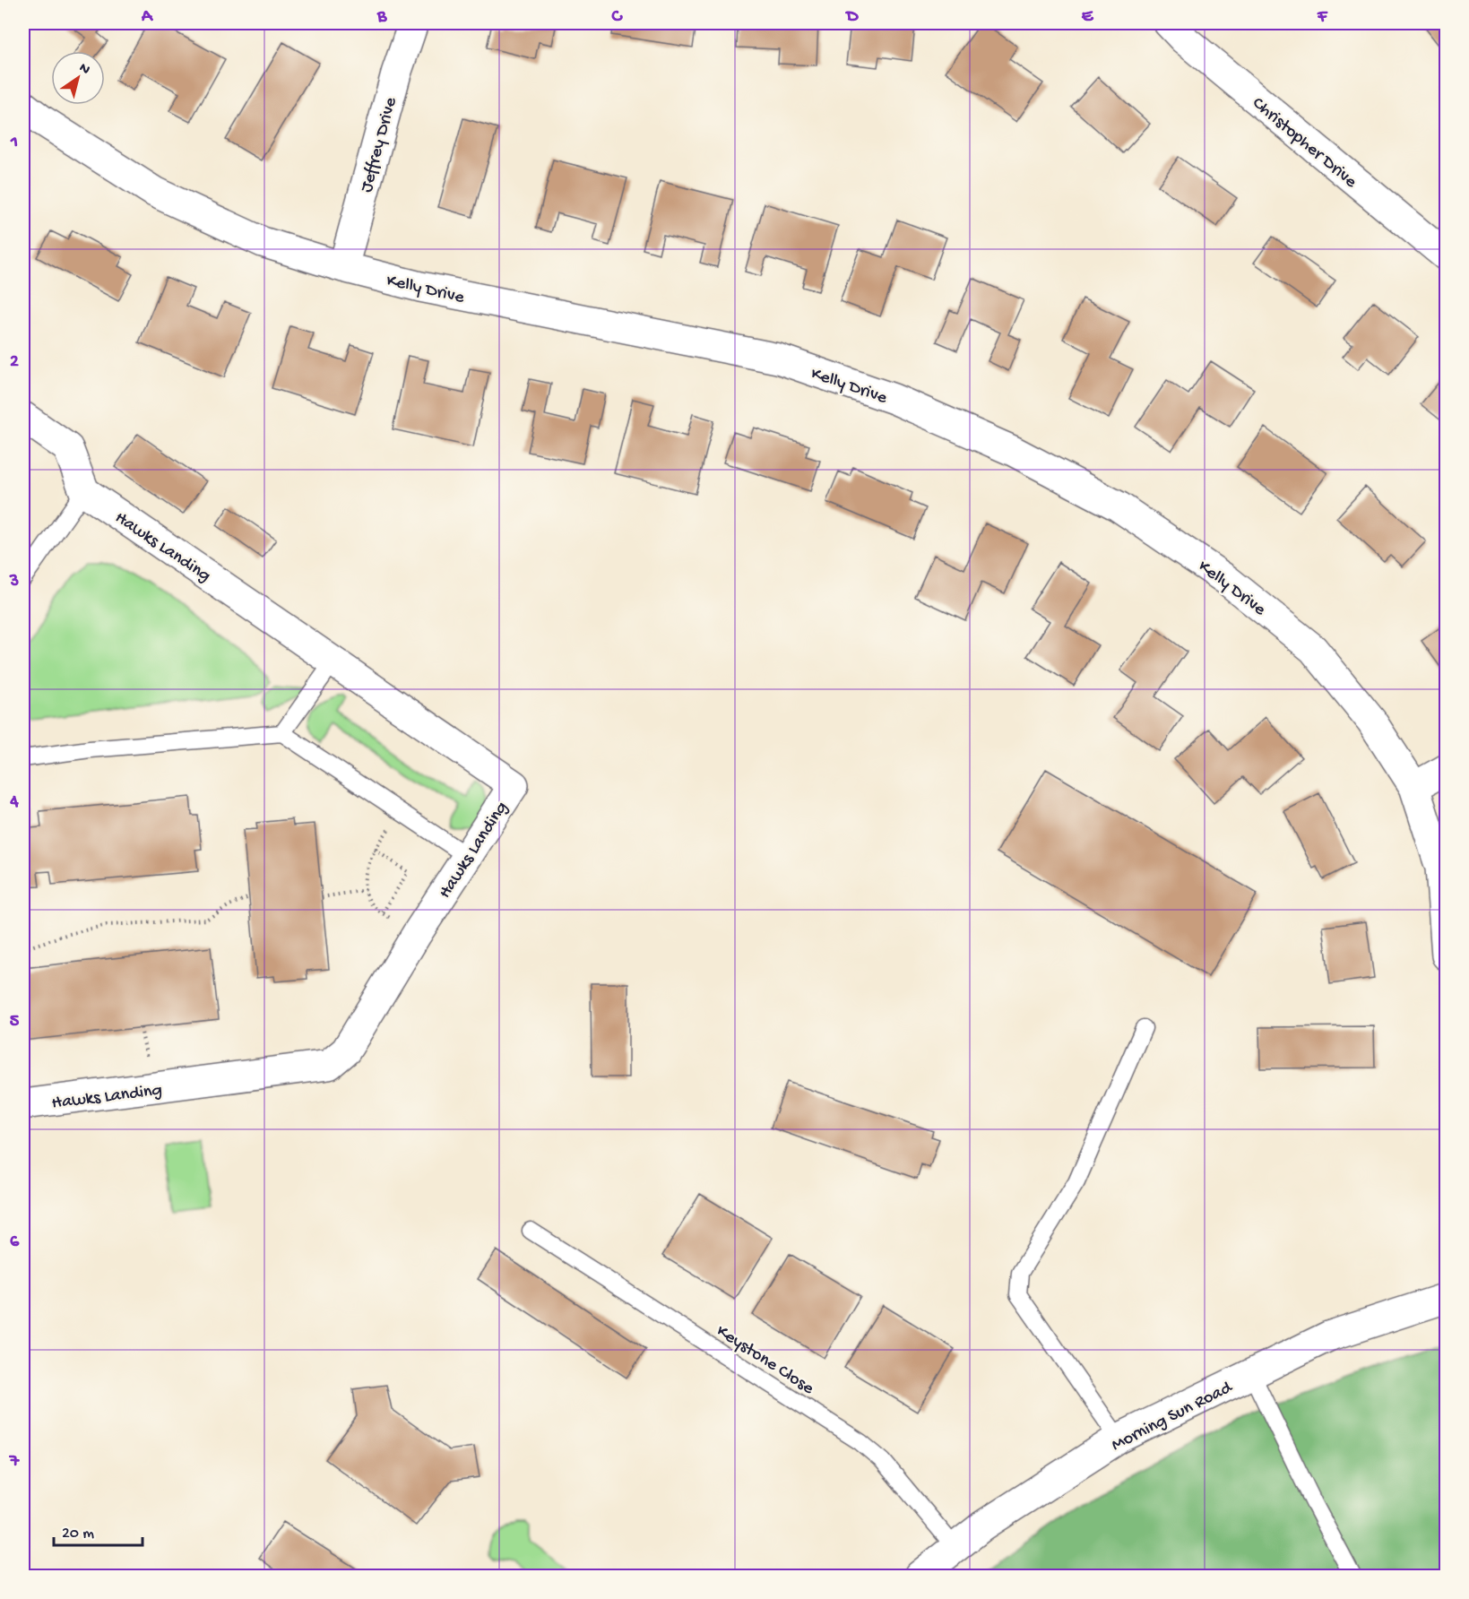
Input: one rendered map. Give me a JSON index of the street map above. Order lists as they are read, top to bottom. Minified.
{"streets":{"street":["Christopher Drive","Jeffrey Drive","Kelly Drive","Hawks Landing","Morning Sun Road"],"lane":["Keystone Close"]},"crossings":[["Jeffrey Drive","Kelly Drive"],["Keystone Close","Morning Sun Road"]],"scale_bar":"20 m","north":"top right","grid":{"columns":["A","B","C","D","E","F"],"rows":["1","2","3","4","5","6","7"]}}
